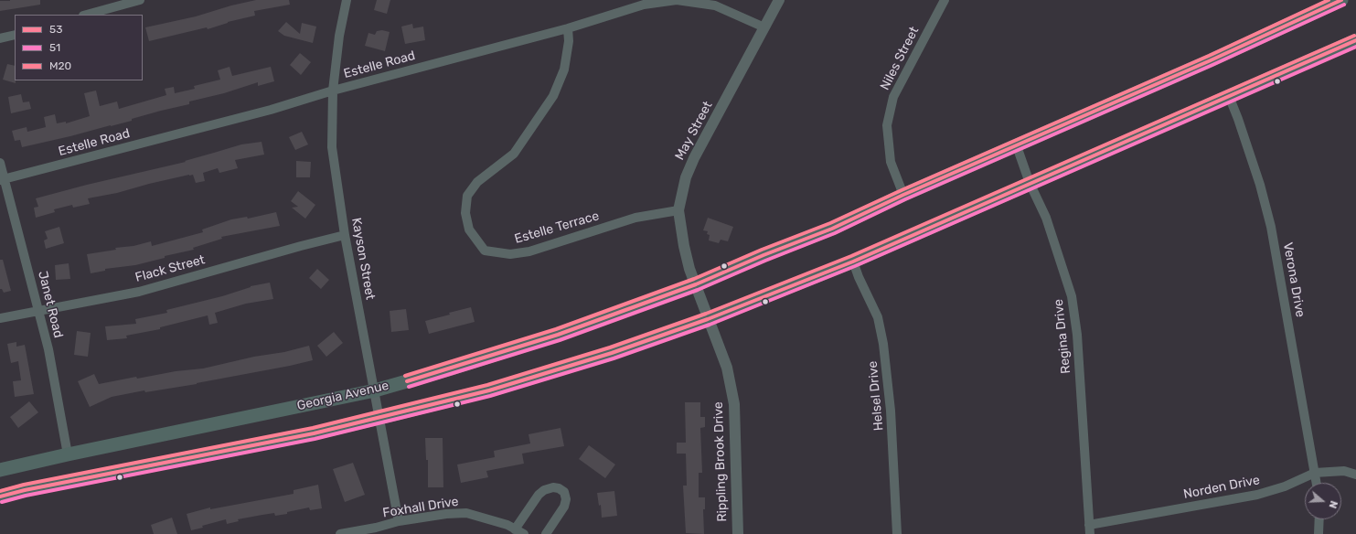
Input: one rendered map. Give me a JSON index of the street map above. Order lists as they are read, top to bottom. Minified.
{"streets":{"main road":["Georgia Avenue"],"street":["Niles Street","Estelle Road","May Street","Estelle Terrace","Kayson Street","Flack Street","Verona Drive","Janet Road","Regina Drive","Helsel Drive","Rippling Brook Drive","Norden Drive","Foxhall Drive"]},"crossings":[["Niles Street","Georgia Avenue"],["Estelle Road","May Street"],["Estelle Road","Estelle Terrace"],["Estelle Road","Kayson Street"],["Estelle Road","Janet Road"],["May Street","Estelle Terrace"],["May Street","Georgia Avenue"],["May Street","Rippling Brook Drive"],["Kayson Street","Flack Street"],["Kayson Street","Georgia Avenue"],["Kayson Street","Foxhall Drive"],["Flack Street","Janet Road"],["Verona Drive","Norden Drive"],["Janet Road","Georgia Avenue"],["Regina Drive","Georgia Avenue"],["Regina Drive","Norden Drive"],["Georgia Avenue","Rippling Brook Drive"]],"lines":["transit line 53","transit line M20","transit line 51"],"legend":["53","51","M20"],"north":"right"}
